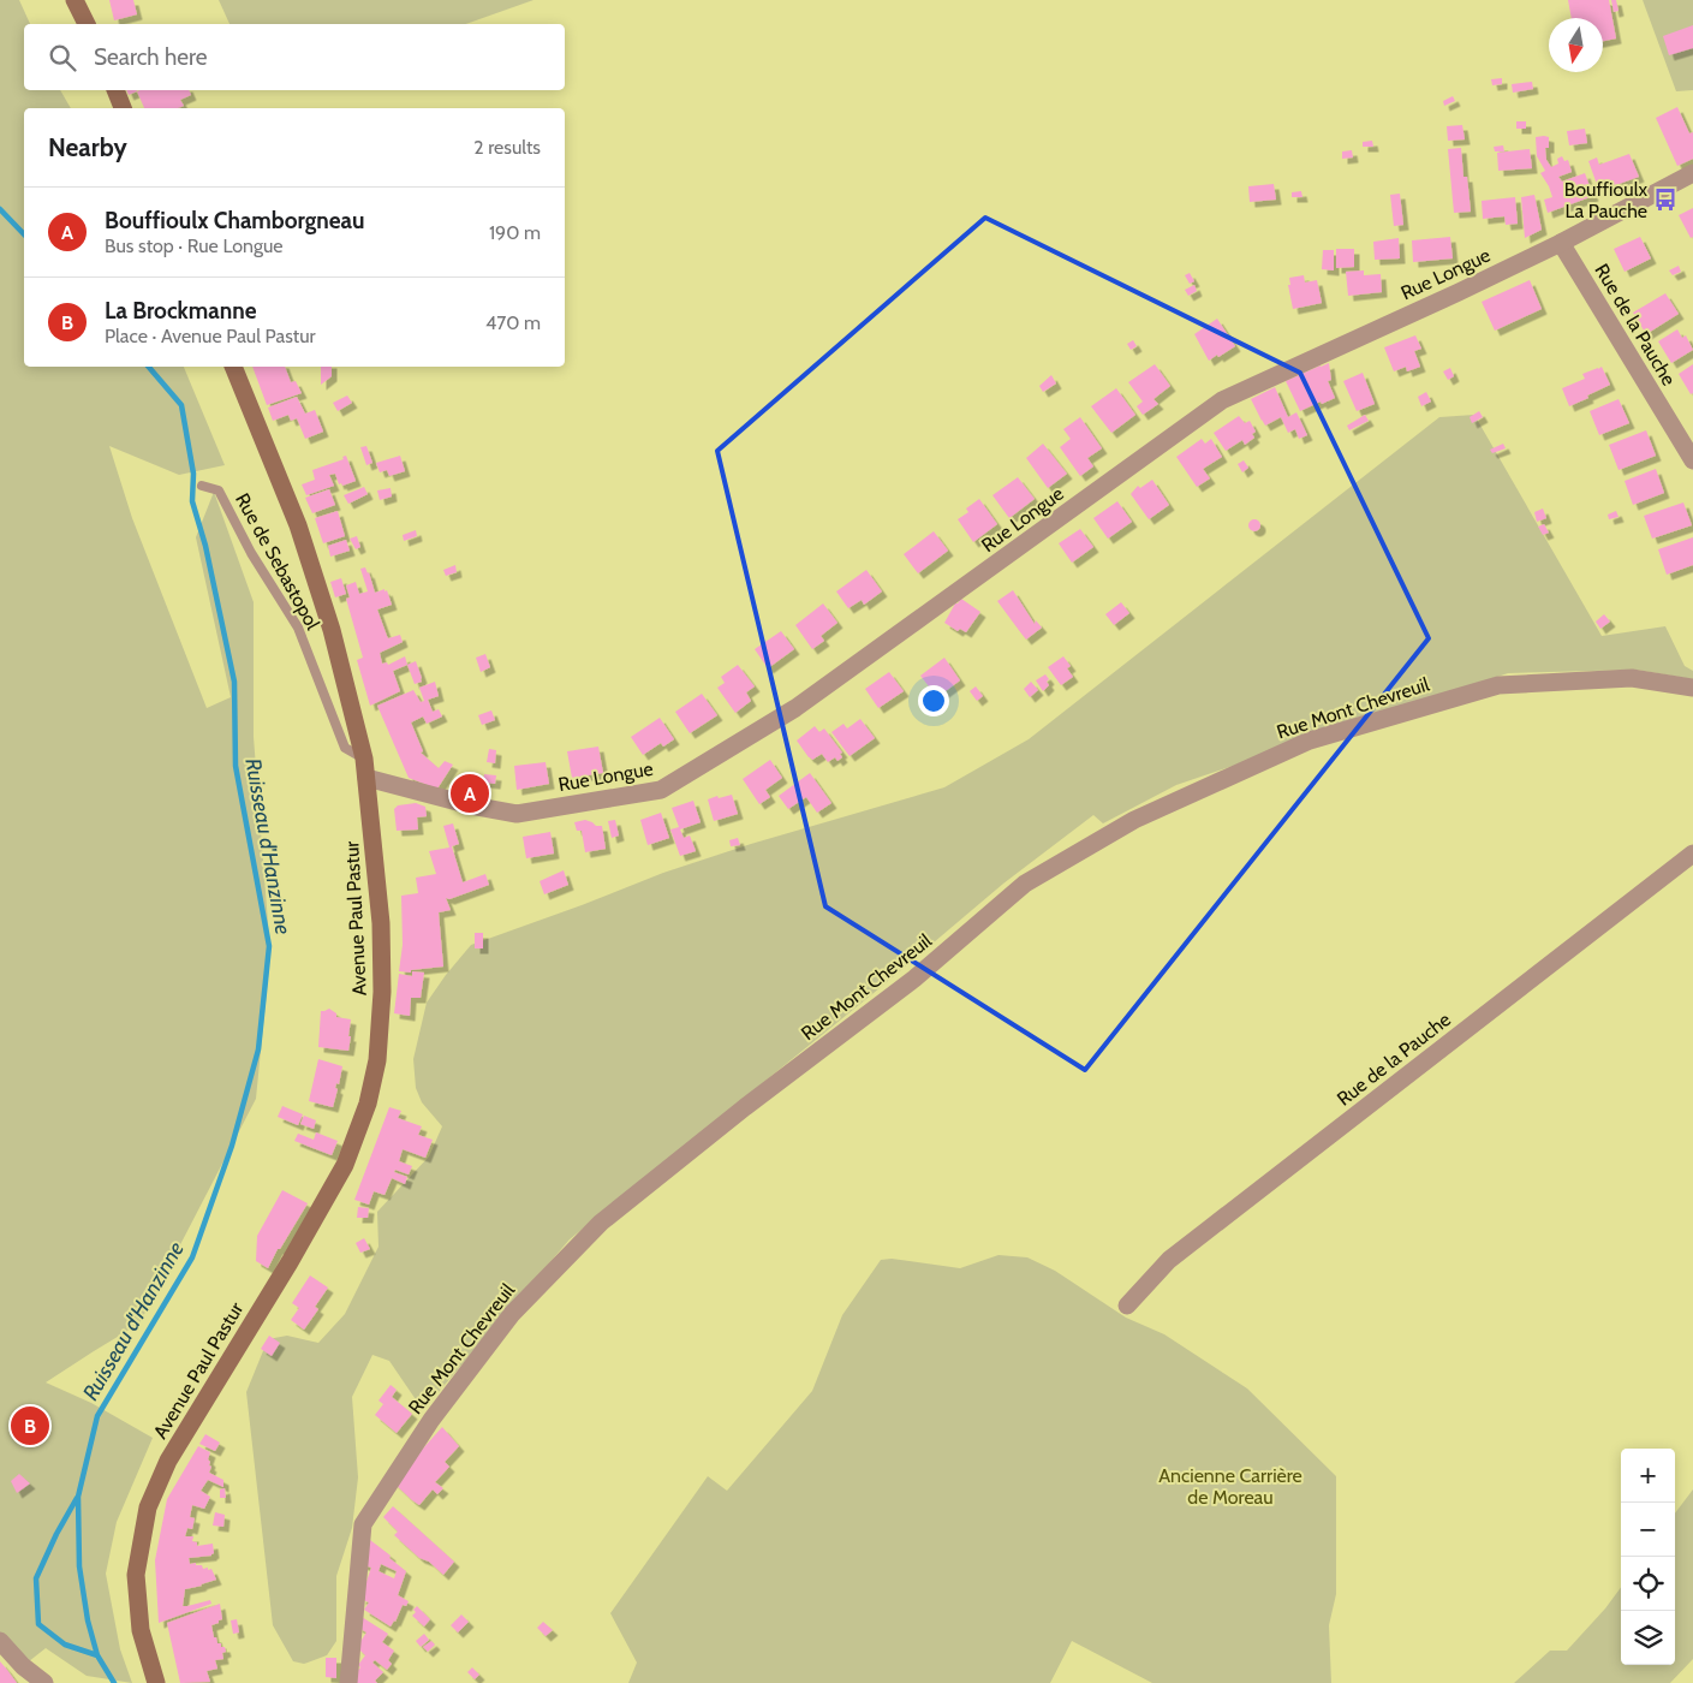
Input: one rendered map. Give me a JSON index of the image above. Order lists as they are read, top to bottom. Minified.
{"streets":{"main road":["Avenue Paul Pastur"],"street":["Rue Longue","Rue de la Pauche","Rue Mont Chevreuil"],"lane":["Rue de Sebastopol"]},"crossings":[["Rue Longue","Rue de la Pauche"],["Rue Longue","Avenue Paul Pastur"],["Rue de Sebastopol","Avenue Paul Pastur"]],"water":["Ruisseau d'Hanzinne"],"parks":["Ancienne Carrière de Moreau"],"places":{"bus stop":["Bouffioulx La Pauche"]},"north":"bottom","page":{"search":"Search here","heading":["Nearby","2 results"],"list":[{"mark":"A","name":"Bouffioulx Chamborgneau","note":"Bus stop · Rue Longue","value":"190 m"},{"mark":"B","name":"La Brockmanne","note":"Place · Avenue Paul Pastur","value":"470 m"}],"pins":["A","B"],"map_buttons":["+","−"]}}
